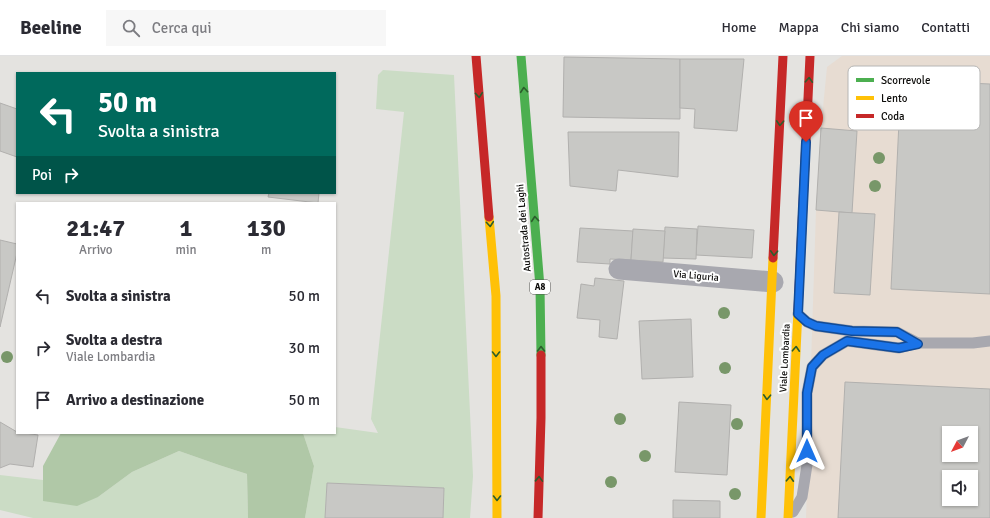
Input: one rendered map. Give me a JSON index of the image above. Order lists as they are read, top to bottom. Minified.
{"streets":{"main road":["Autostrada dei Laghi","A8","Viale Lombardia"],"street":["Via Liguria"]},"crossings":[["Via Liguria","Viale Lombardia"]],"legend":["Scorrevole","Lento","Coda"],"north":"bottom left","page":{"header":"Beeline","search":"Cerca qui","nav":["Home","Mappa","Chi siamo","Contatti"],"turn":["50 m","Svolta a sinistra"],"then":"Poi","eta":["21:47","Arrivo","1","min","130","m"],"list":[{"name":"Svolta a sinistra","value":"50 m"},{"name":"Svolta a destra","note":"Viale Lombardia","value":"30 m"},{"name":"Arrivo a destinazione","value":"50 m"}]}}
